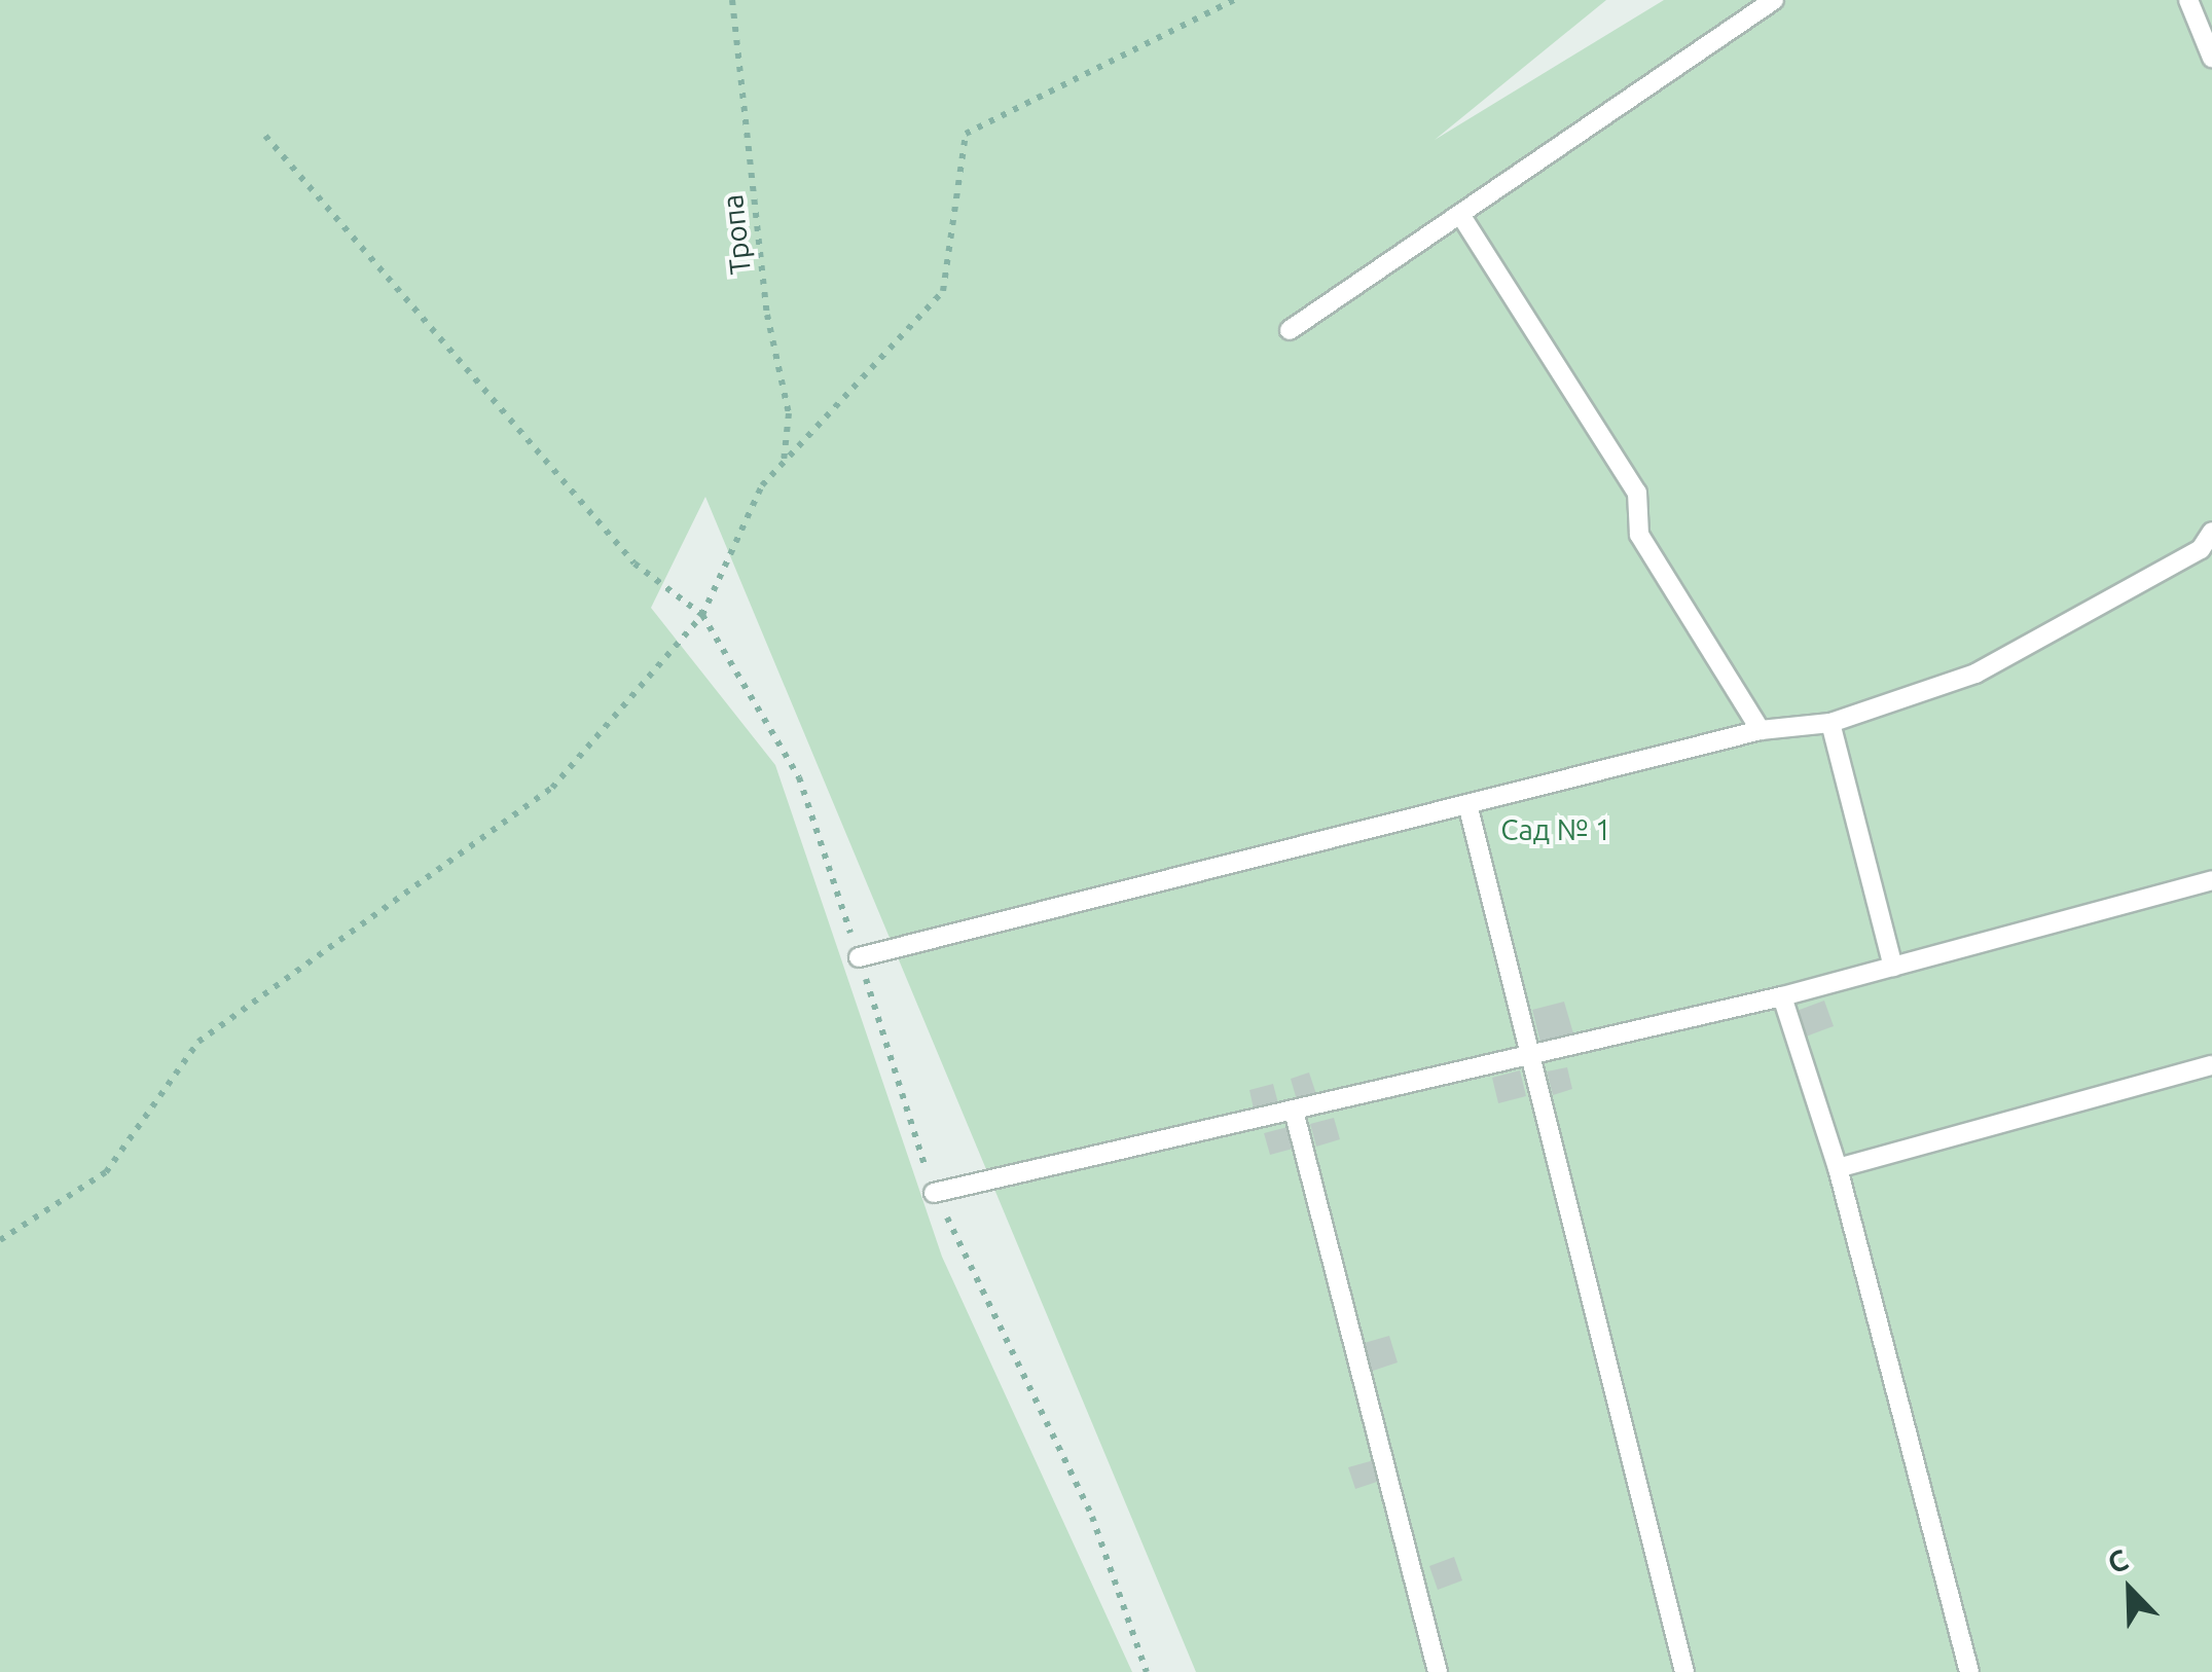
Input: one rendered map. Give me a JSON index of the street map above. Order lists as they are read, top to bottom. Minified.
{"streets":{"path":["Тропа"]},"parks":["Сад № 1"],"north":"top left"}
